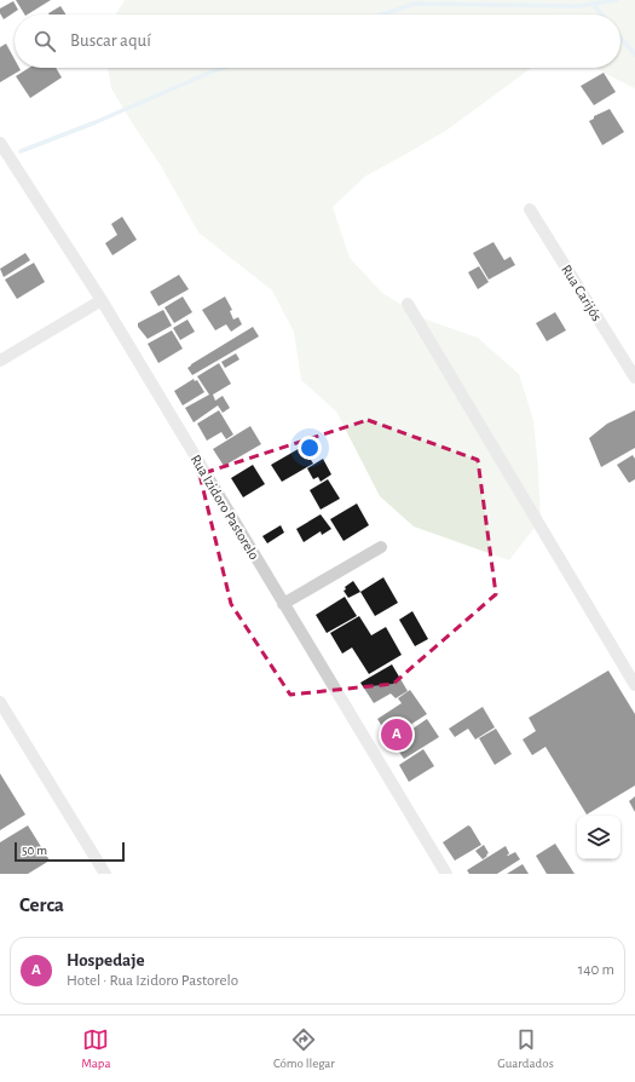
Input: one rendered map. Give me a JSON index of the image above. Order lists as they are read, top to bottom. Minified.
{"streets":{"street":["Rua Carijós","Rua Izidoro Pastorelo"]},"scale_bar":"50 m","page":{"search":"Buscar aquí","pins":"A","scale":"50 m","heading":"Cerca","list":[{"mark":"A","name":"Hospedaje","note":"Hotel · Rua Izidoro Pastorelo","value":"140 m"}],"nav":["Mapa","Cómo llegar","Guardados"]}}
